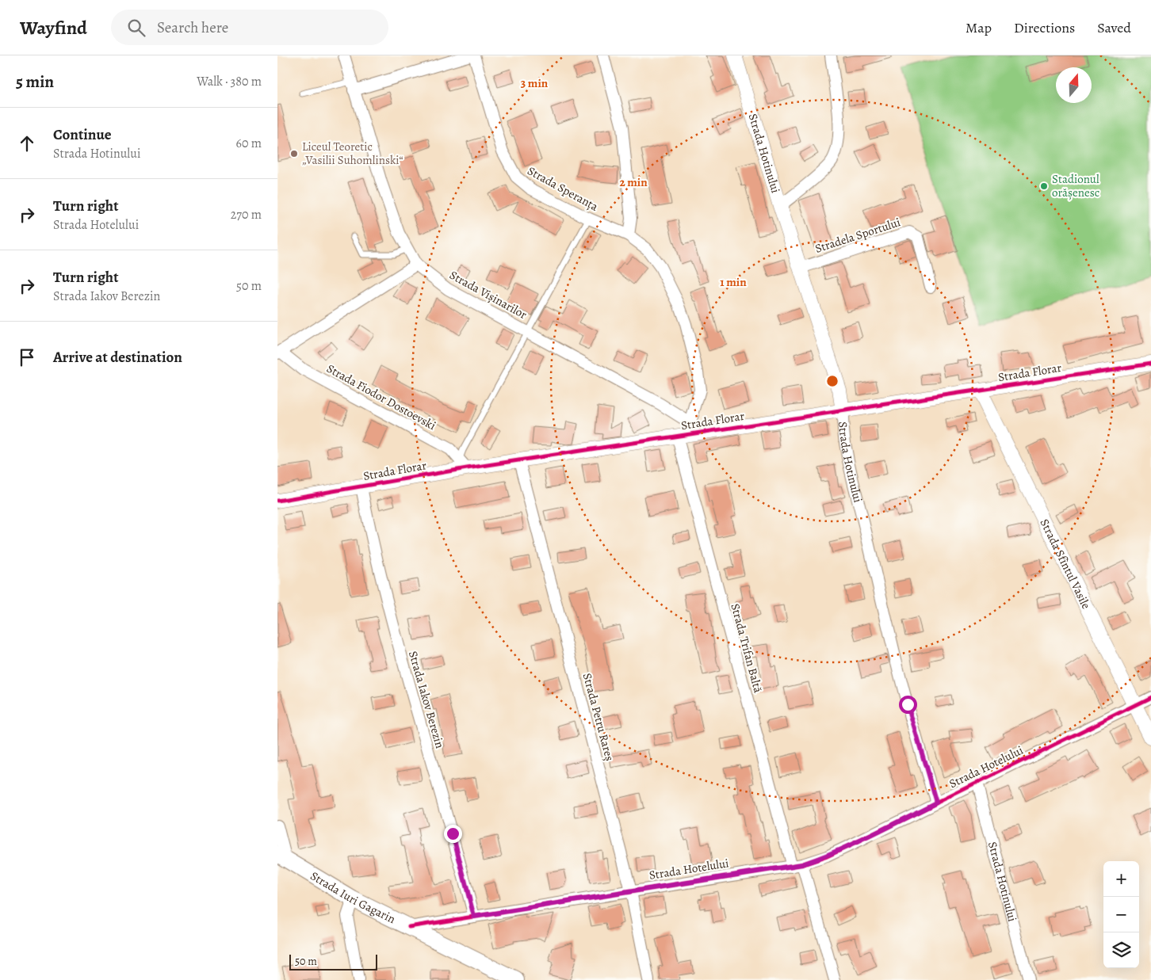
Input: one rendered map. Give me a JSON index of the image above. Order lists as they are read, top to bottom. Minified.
{"streets":{"main road":["Strada Iuri Gagarin"],"street":["Strada Hotinului","Strada Speranța","Stradela Sportului","Strada Vișinarilor","Strada Florar","Strada Fiodor Dostoevski","Strada Sfîntul Vasile","Strada Trifan Baltă","Strada Iakov Berezin","Strada Petru Rareș","Strada Hotelului"]},"crossings":[["Strada Hotinului","Stradela Sportului"],["Strada Hotinului","Strada Florar"],["Strada Hotinului","Strada Hotelului"],["Strada Speranța","Strada Vișinarilor"],["Strada Vișinarilor","Strada Florar"],["Strada Vișinarilor","Strada Fiodor Dostoevski"],["Strada Florar","Strada Fiodor Dostoevski"],["Strada Florar","Strada Sfîntul Vasile"],["Strada Florar","Strada Trifan Baltă"],["Strada Florar","Strada Iakov Berezin"],["Strada Florar","Strada Petru Rareș"],["Strada Sfîntul Vasile","Strada Hotelului"],["Strada Trifan Baltă","Strada Hotelului"],["Strada Iakov Berezin","Strada Hotelului"],["Strada Petru Rareș","Strada Hotelului"],["Strada Hotelului","Strada Iuri Gagarin"]],"places":["Liceul Teoretic „Vasilii Suhomlinski“","Stadionul orășenesc"],"scale_bar":"50 m","north":"top","page":{"header":"Wayfind","search":"Search here","nav":["Map","Directions","Saved"],"heading":["5 min","Walk · 380 m"],"list":[["Continue","Strada Hotinului","60 m"],["Turn right","Strada Hotelului","270 m"],["Turn right","Strada Iakov Berezin","50 m"],"Arrive at destination"],"map_buttons":["+","−"],"scale":"50 m"},"rings":["3 min","2 min","1 min"]}
